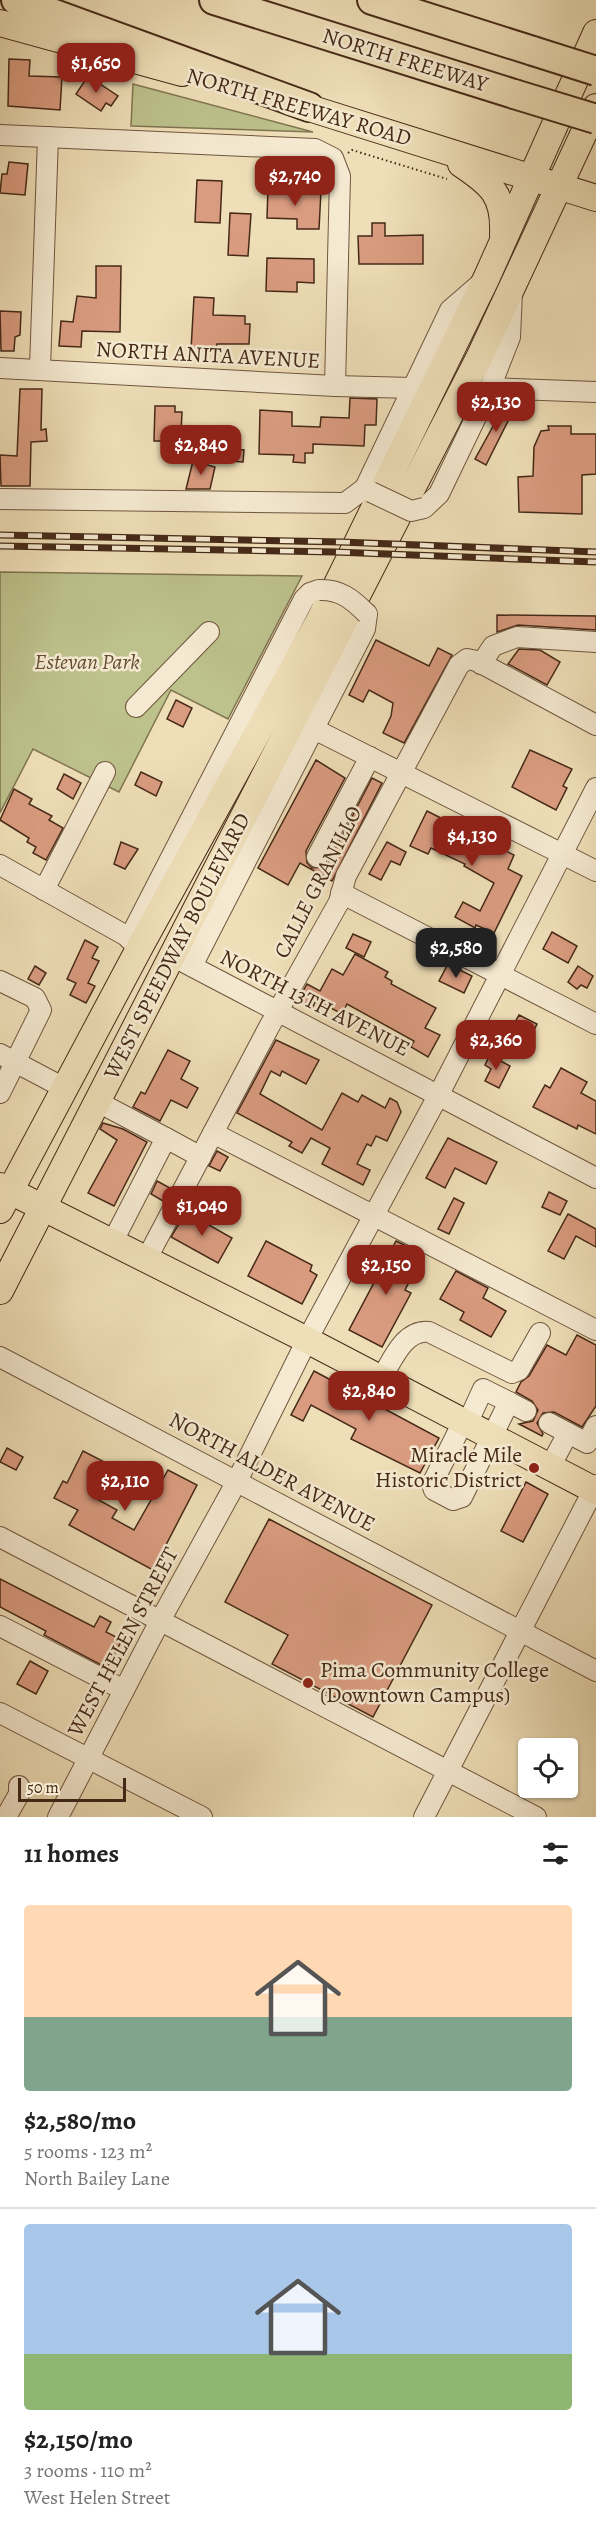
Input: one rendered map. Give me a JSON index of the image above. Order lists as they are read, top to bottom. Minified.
{"streets":{"highway":["NORTH FREEWAY"],"main road":["NORTH FREEWAY ROAD","WEST SPEEDWAY BOULEVARD"],"street":["NORTH ANITA AVENUE","CALLE GRANILLO","NORTH 13TH AVENUE","NORTH ALDER AVENUE","WEST HELEN STREET"]},"crossings":[["NORTH FREEWAY ROAD","WEST SPEEDWAY BOULEVARD"],["CALLE GRANILLO","NORTH 13TH AVENUE"],["WEST SPEEDWAY BOULEVARD","NORTH 13TH AVENUE"],["NORTH 13TH AVENUE","WEST HELEN STREET"],["NORTH ALDER AVENUE","WEST HELEN STREET"]],"parks":["Estevan Park"],"places":["Miracle Mile Historic District","Pima Community College (Downtown Campus)"],"scale_bar":"50 m","page":{"price":["$1,650","$2,740","$2,130","$2,840","$4,130","$2,580","$2,360","$1,040","$2,150","$2,840","$2,110"],"scale":"50 m","heading":"11 homes","list":[{"name":"$2,580/mo","note":"5 rooms · 123 m² · North Bailey Lane"},{"name":"$2,150/mo","note":"3 rooms · 110 m² · West Helen Street"}]}}
